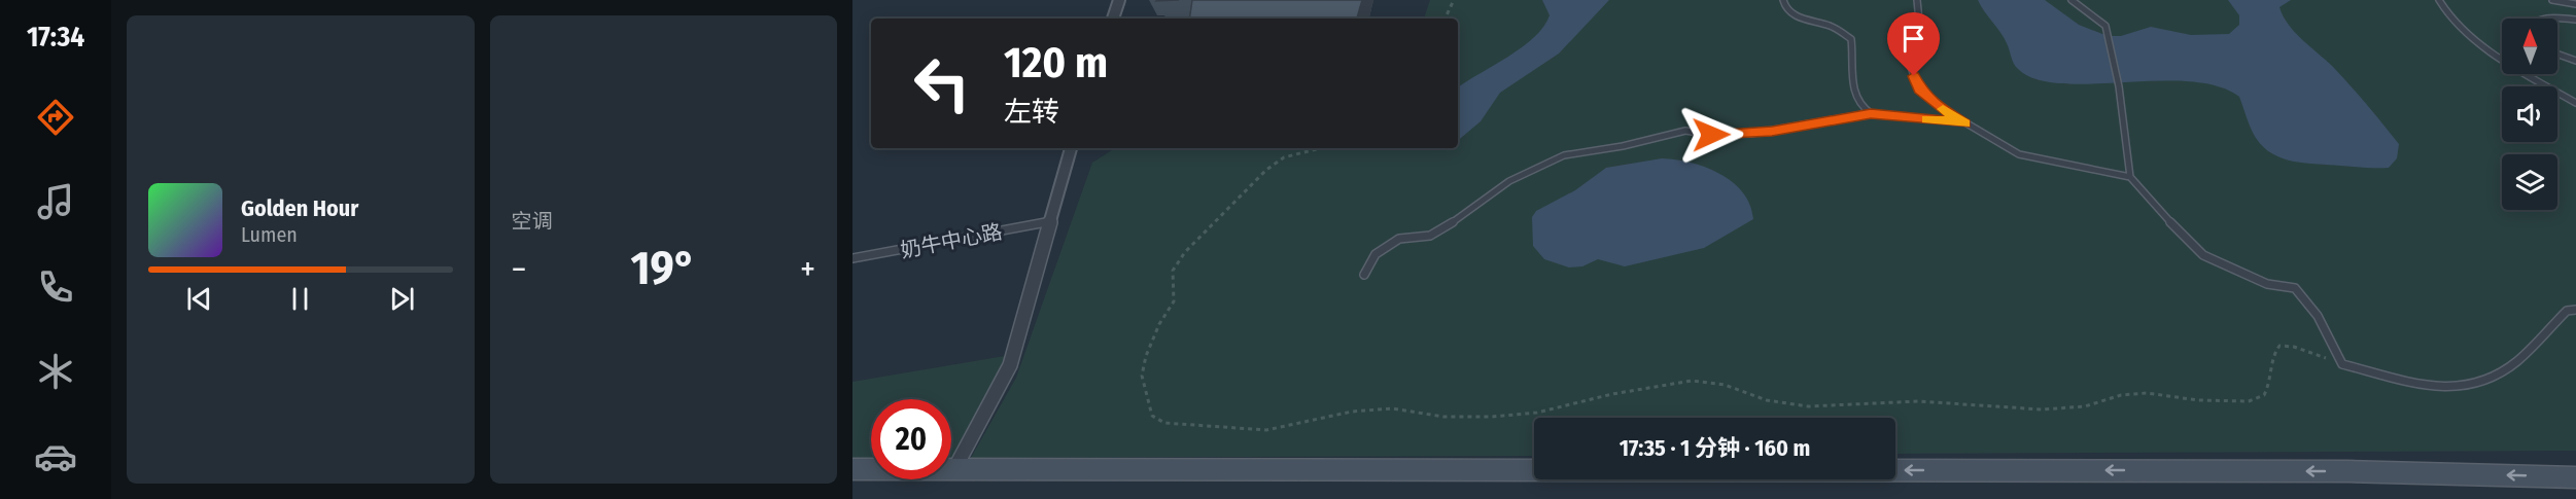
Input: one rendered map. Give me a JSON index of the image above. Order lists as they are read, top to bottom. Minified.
{"streets":{"lane":["奶牛中心路"]},"north":"top","page":{"tabs":"17:34","tile":"空调","turn":["120 m","左转"],"song":["Golden Hour","Lumen"],"heat":["−","19°","+"],"limit":"20","trip":"17:35 · 1 分钟 · 160 m"}}
